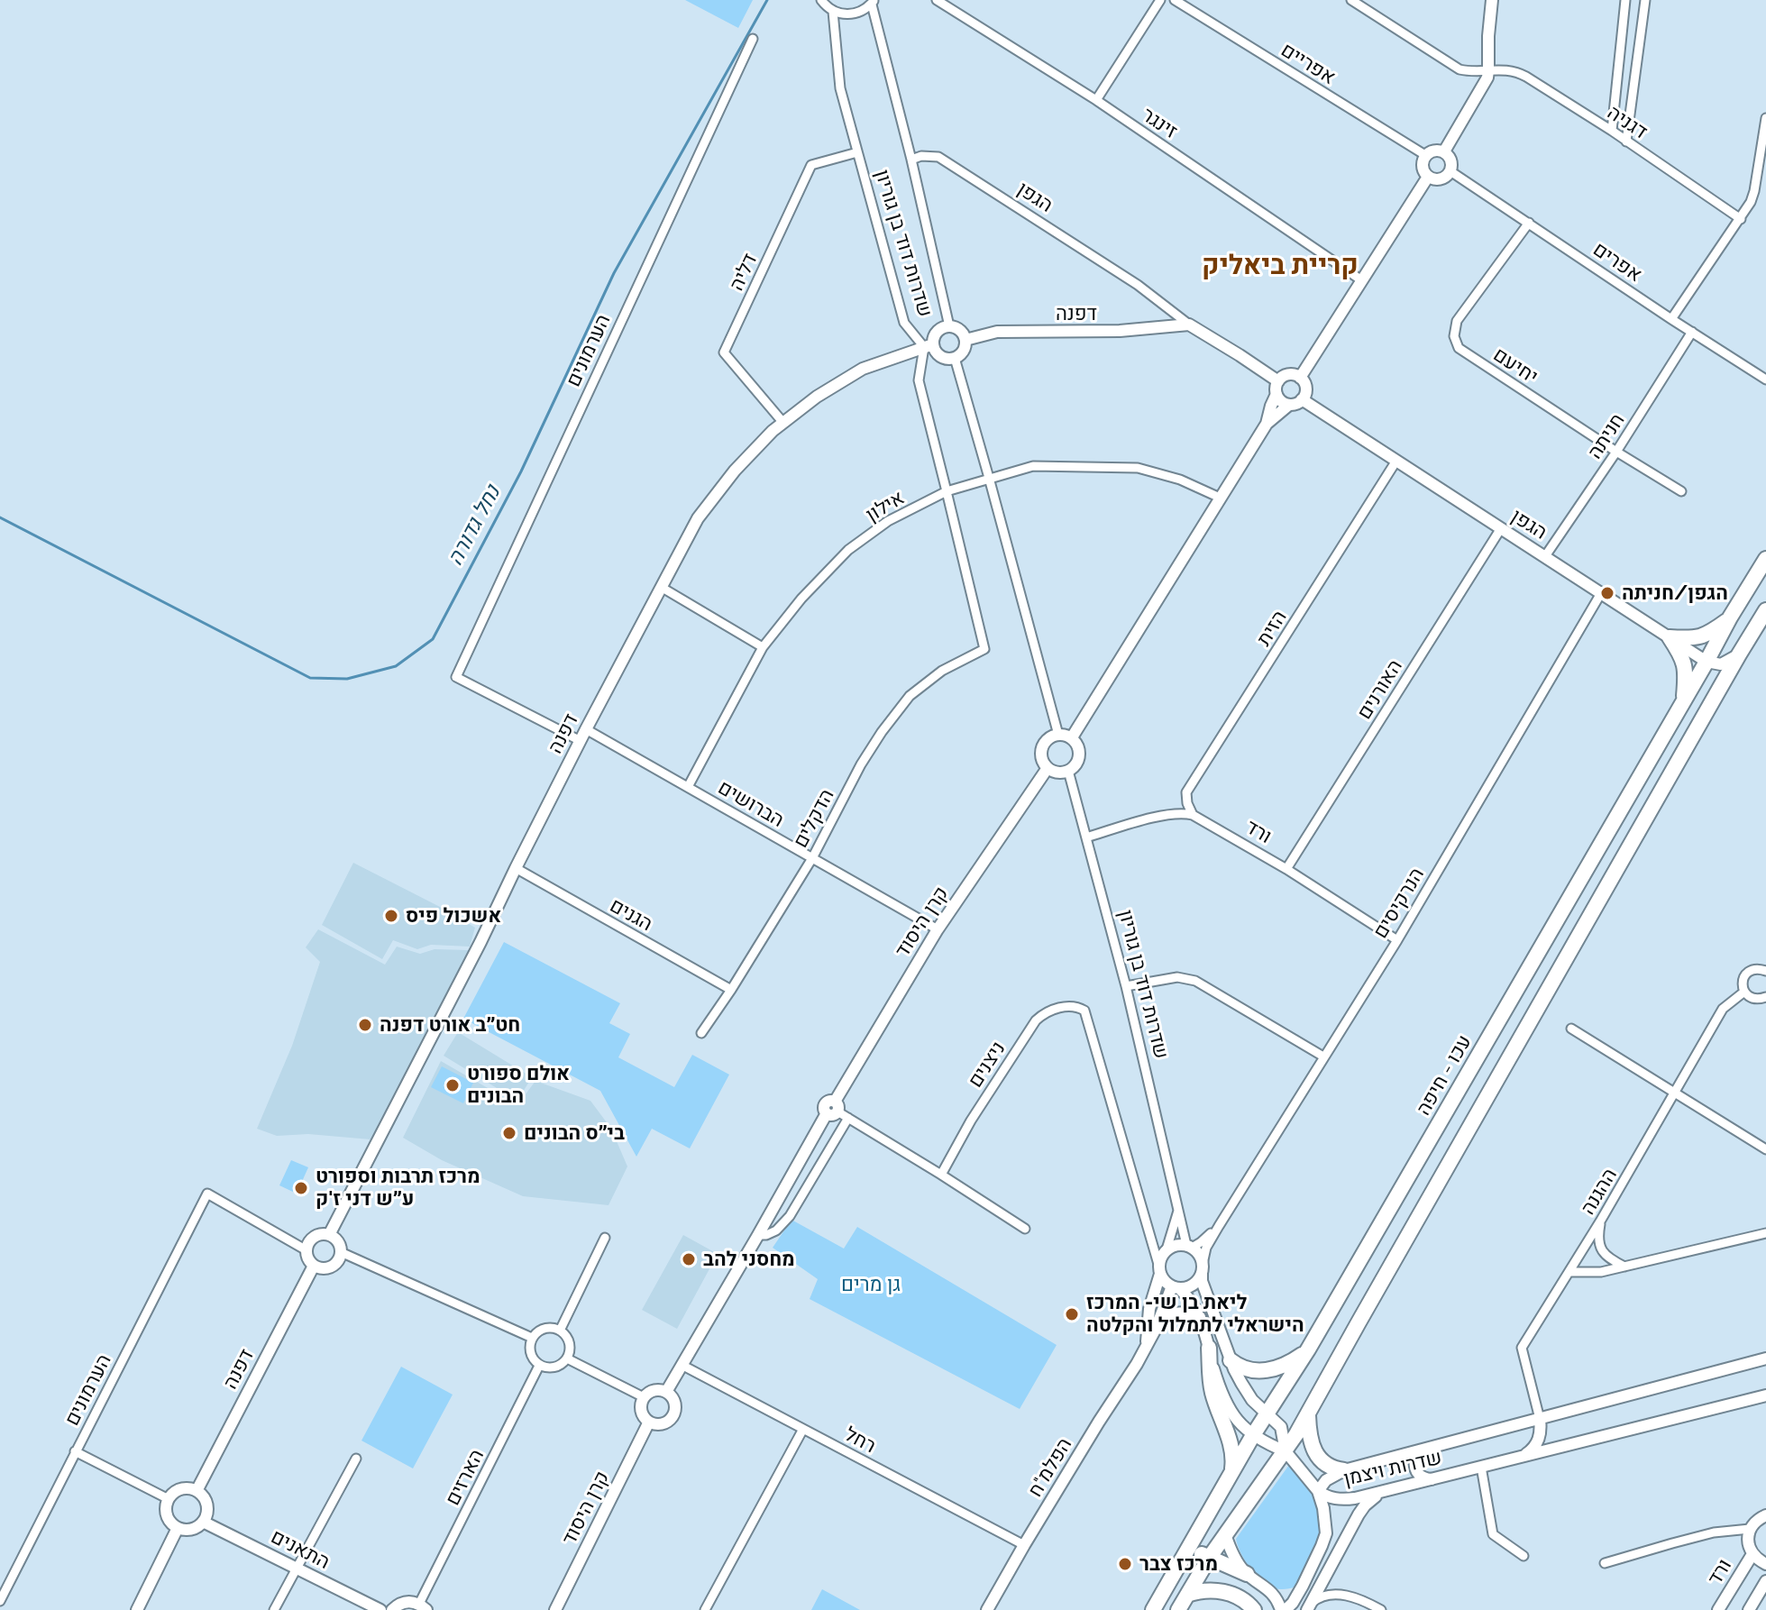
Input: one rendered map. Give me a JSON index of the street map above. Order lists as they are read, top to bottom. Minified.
{"streets":{"highway":["עכו - חיפה"],"street":["אפריים","דגניה","זינגר","הגפן","שדרות דוד בן גוריון","אפרים","דליה","דפנה","הערמונים","יחיעם","חניתה","אילון","הזית","האורנים","הברושים","הדקלים","ורד","הנרקיסים","הגנים","קרן היסוד","ניצנים","ההגנה","רחל","הפלמ\"ח","שדרות ויצמן","הארזים","התאנים"]},"crossings":[["אפריים","אפרים"],["הגפן","שדרות דוד בן גוריון"],["הגפן","דפנה"],["הגפן","חניתה"],["הגפן","הזית"],["הגפן","האורנים"],["הגפן","הנרקיסים"],["הגפן","עכו - חיפה"],["שדרות דוד בן גוריון","דליה"],["שדרות דוד בן גוריון","דפנה"],["שדרות דוד בן גוריון","אילון"],["שדרות דוד בן גוריון","הדקלים"],["שדרות דוד בן גוריון","הנרקיסים"],["שדרות דוד בן גוריון","קרן היסוד"],["שדרות דוד בן גוריון","ניצנים"],["שדרות דוד בן גוריון","הפלמ\"ח"],["אפרים","יחיעם"],["אפרים","חניתה"],["דליה","דפנה"],["דפנה","הערמונים"],["דפנה","הברושים"],["דפנה","הגנים"],["דפנה","התאנים"],["יחיעם","חניתה"],["אילון","הברושים"],["הזית","ורד"],["האורנים","ורד"],["הברושים","הדקלים"],["הברושים","קרן היסוד"],["הדקלים","הגנים"],["ורד","הנרקיסים"],["הנרקיסים","ניצנים"],["הנרקיסים","הפלמ\"ח"],["קרן היסוד","רחל"],["ניצנים","הפלמ\"ח"],["ההגנה","שדרות ויצמן"],["רחל","הפלמ\"ח"]],"districts":["קריית ביאליק"],"water":["נחל גדורה"],"parks":["גן מרים"],"places":["הגפן/חניתה","אשכול פיס","חט״ב אורט דפנה","אולם ספורט הבונים","בי״ס הבונים","מרכז תרבות וספורט ע״ש דני ז'ק","מחסני להב","ליאת בן שי- המרכז הישראלי לתמלול והקלטה","מרכז צבר"]}
